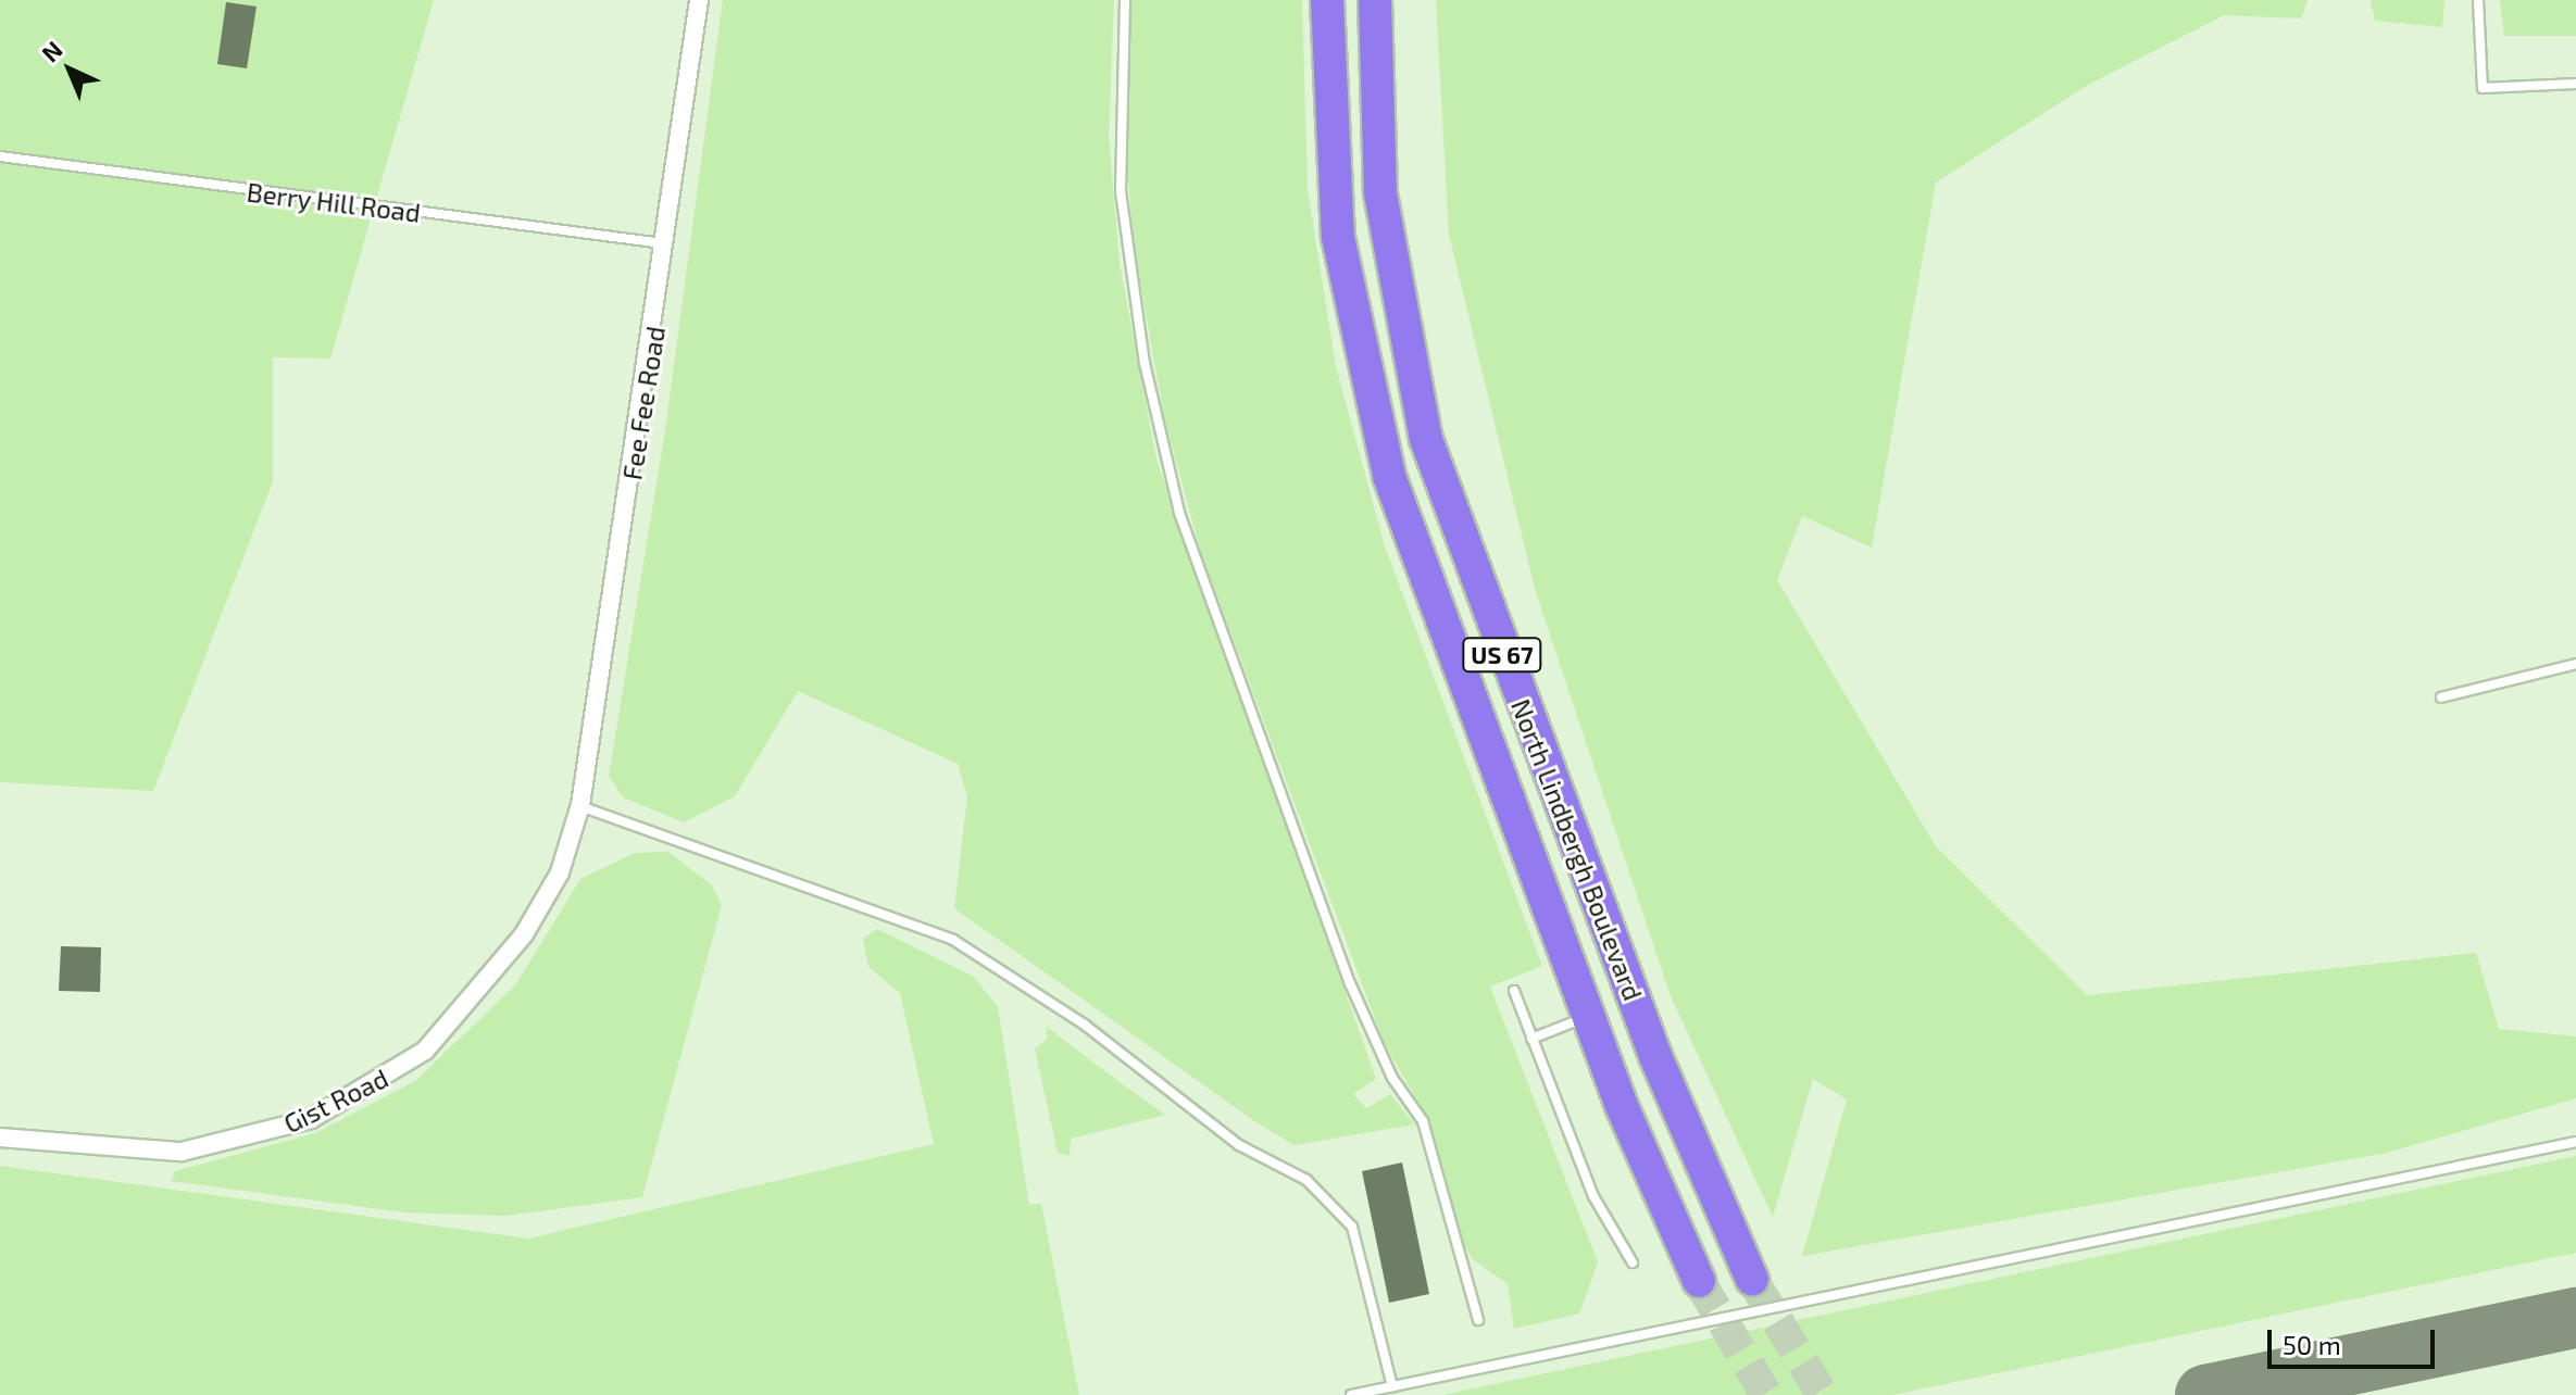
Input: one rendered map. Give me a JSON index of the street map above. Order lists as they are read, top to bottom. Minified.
{"streets":{"highway":["US 67","North Lindbergh Boulevard"],"street":["Fee Fee Road","Gist Road"],"lane":["Berry Hill Road"]},"crossings":[["Berry Hill Road","Fee Fee Road"],["Fee Fee Road","Gist Road"]],"scale_bar":"50 m","north":"top left"}
